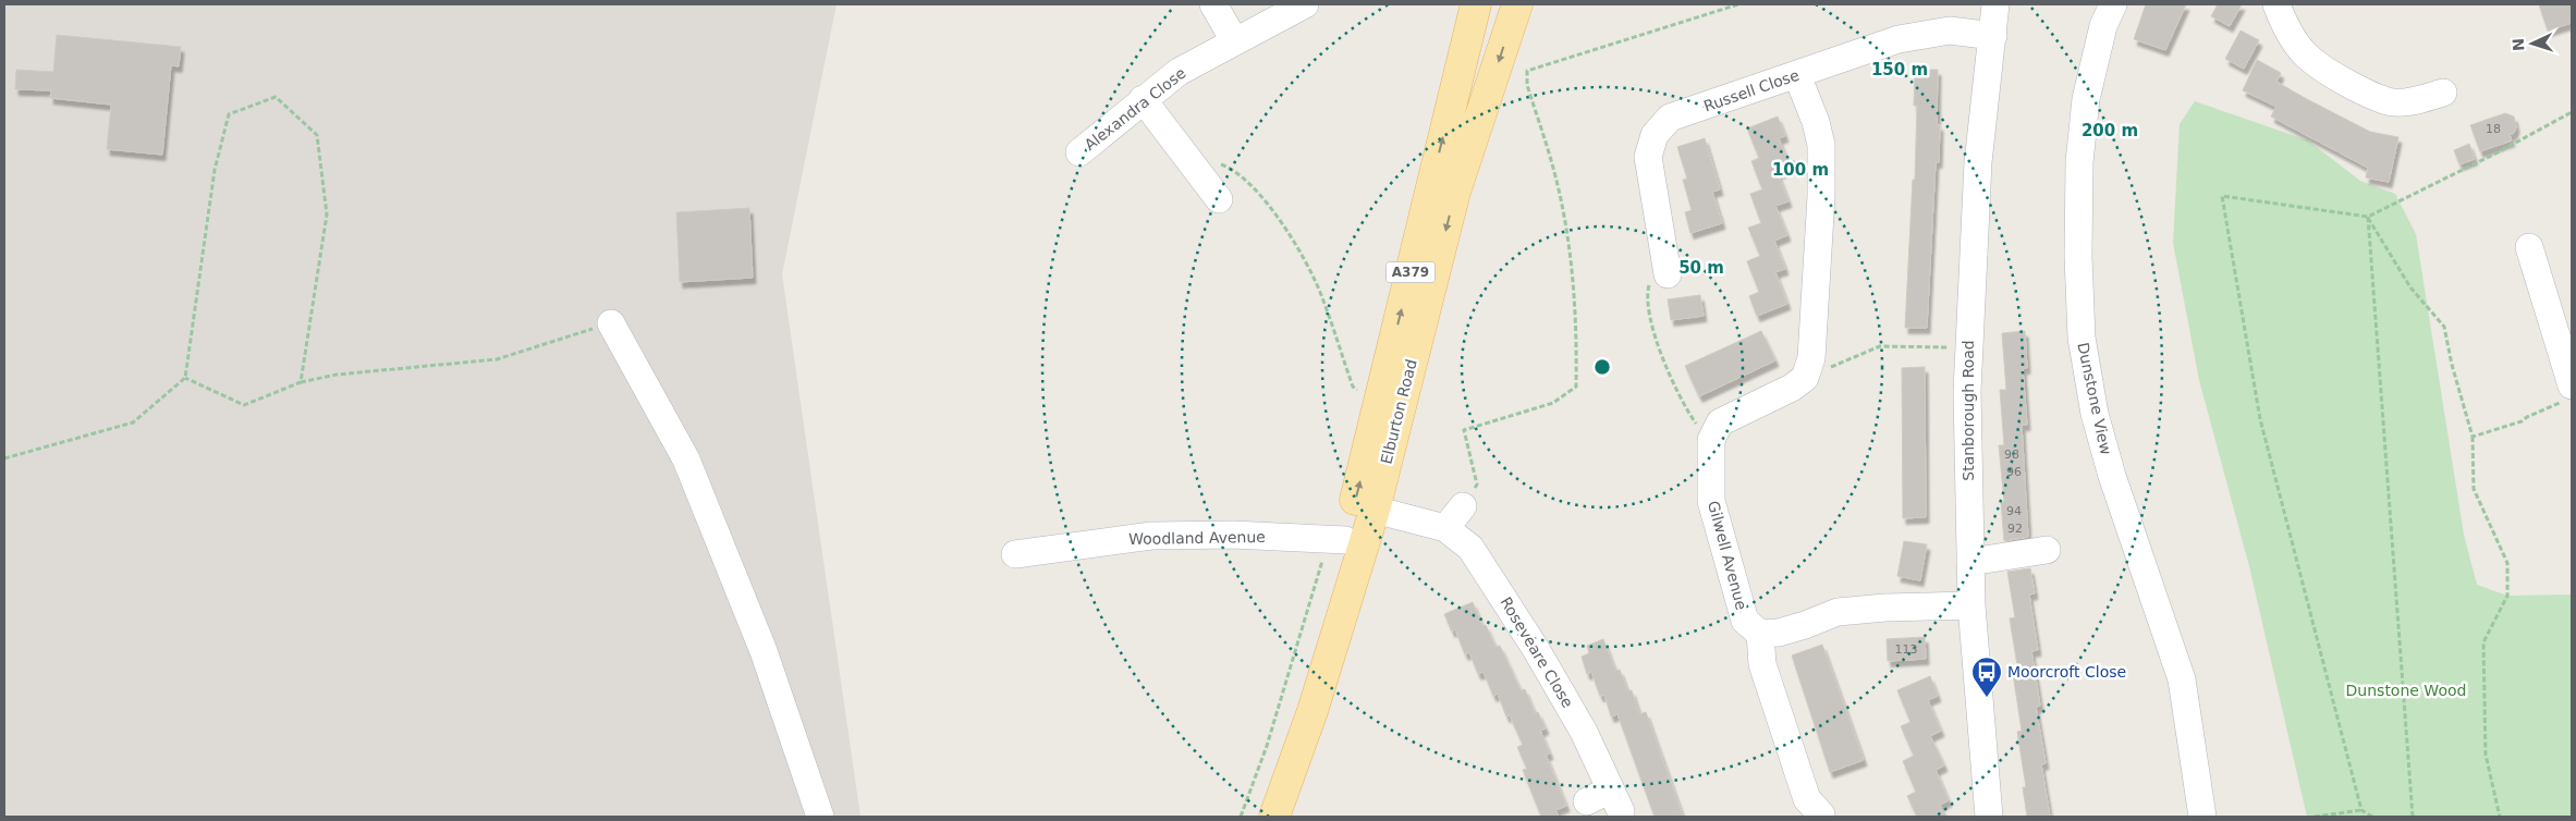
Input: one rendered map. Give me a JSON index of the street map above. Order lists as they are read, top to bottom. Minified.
{"streets":{"main road":["A379","Elburton Road"],"street":["Russell Close","Alexandra Close","Dunstone View","Stanborough Road","Woodland Avenue","Gilwell Avenue","Roseveare Close"]},"crossings":[["Russell Close","Stanborough Road"],["Elburton Road","Woodland Avenue"],["Elburton Road","Roseveare Close"]],"parks":["Dunstone Wood"],"places":{"bus stop":["Moorcroft Close"]},"house_numbers":["18","98","96","94","92","113"],"north":"left","rings":["150 m","200 m","100 m","50 m"]}
